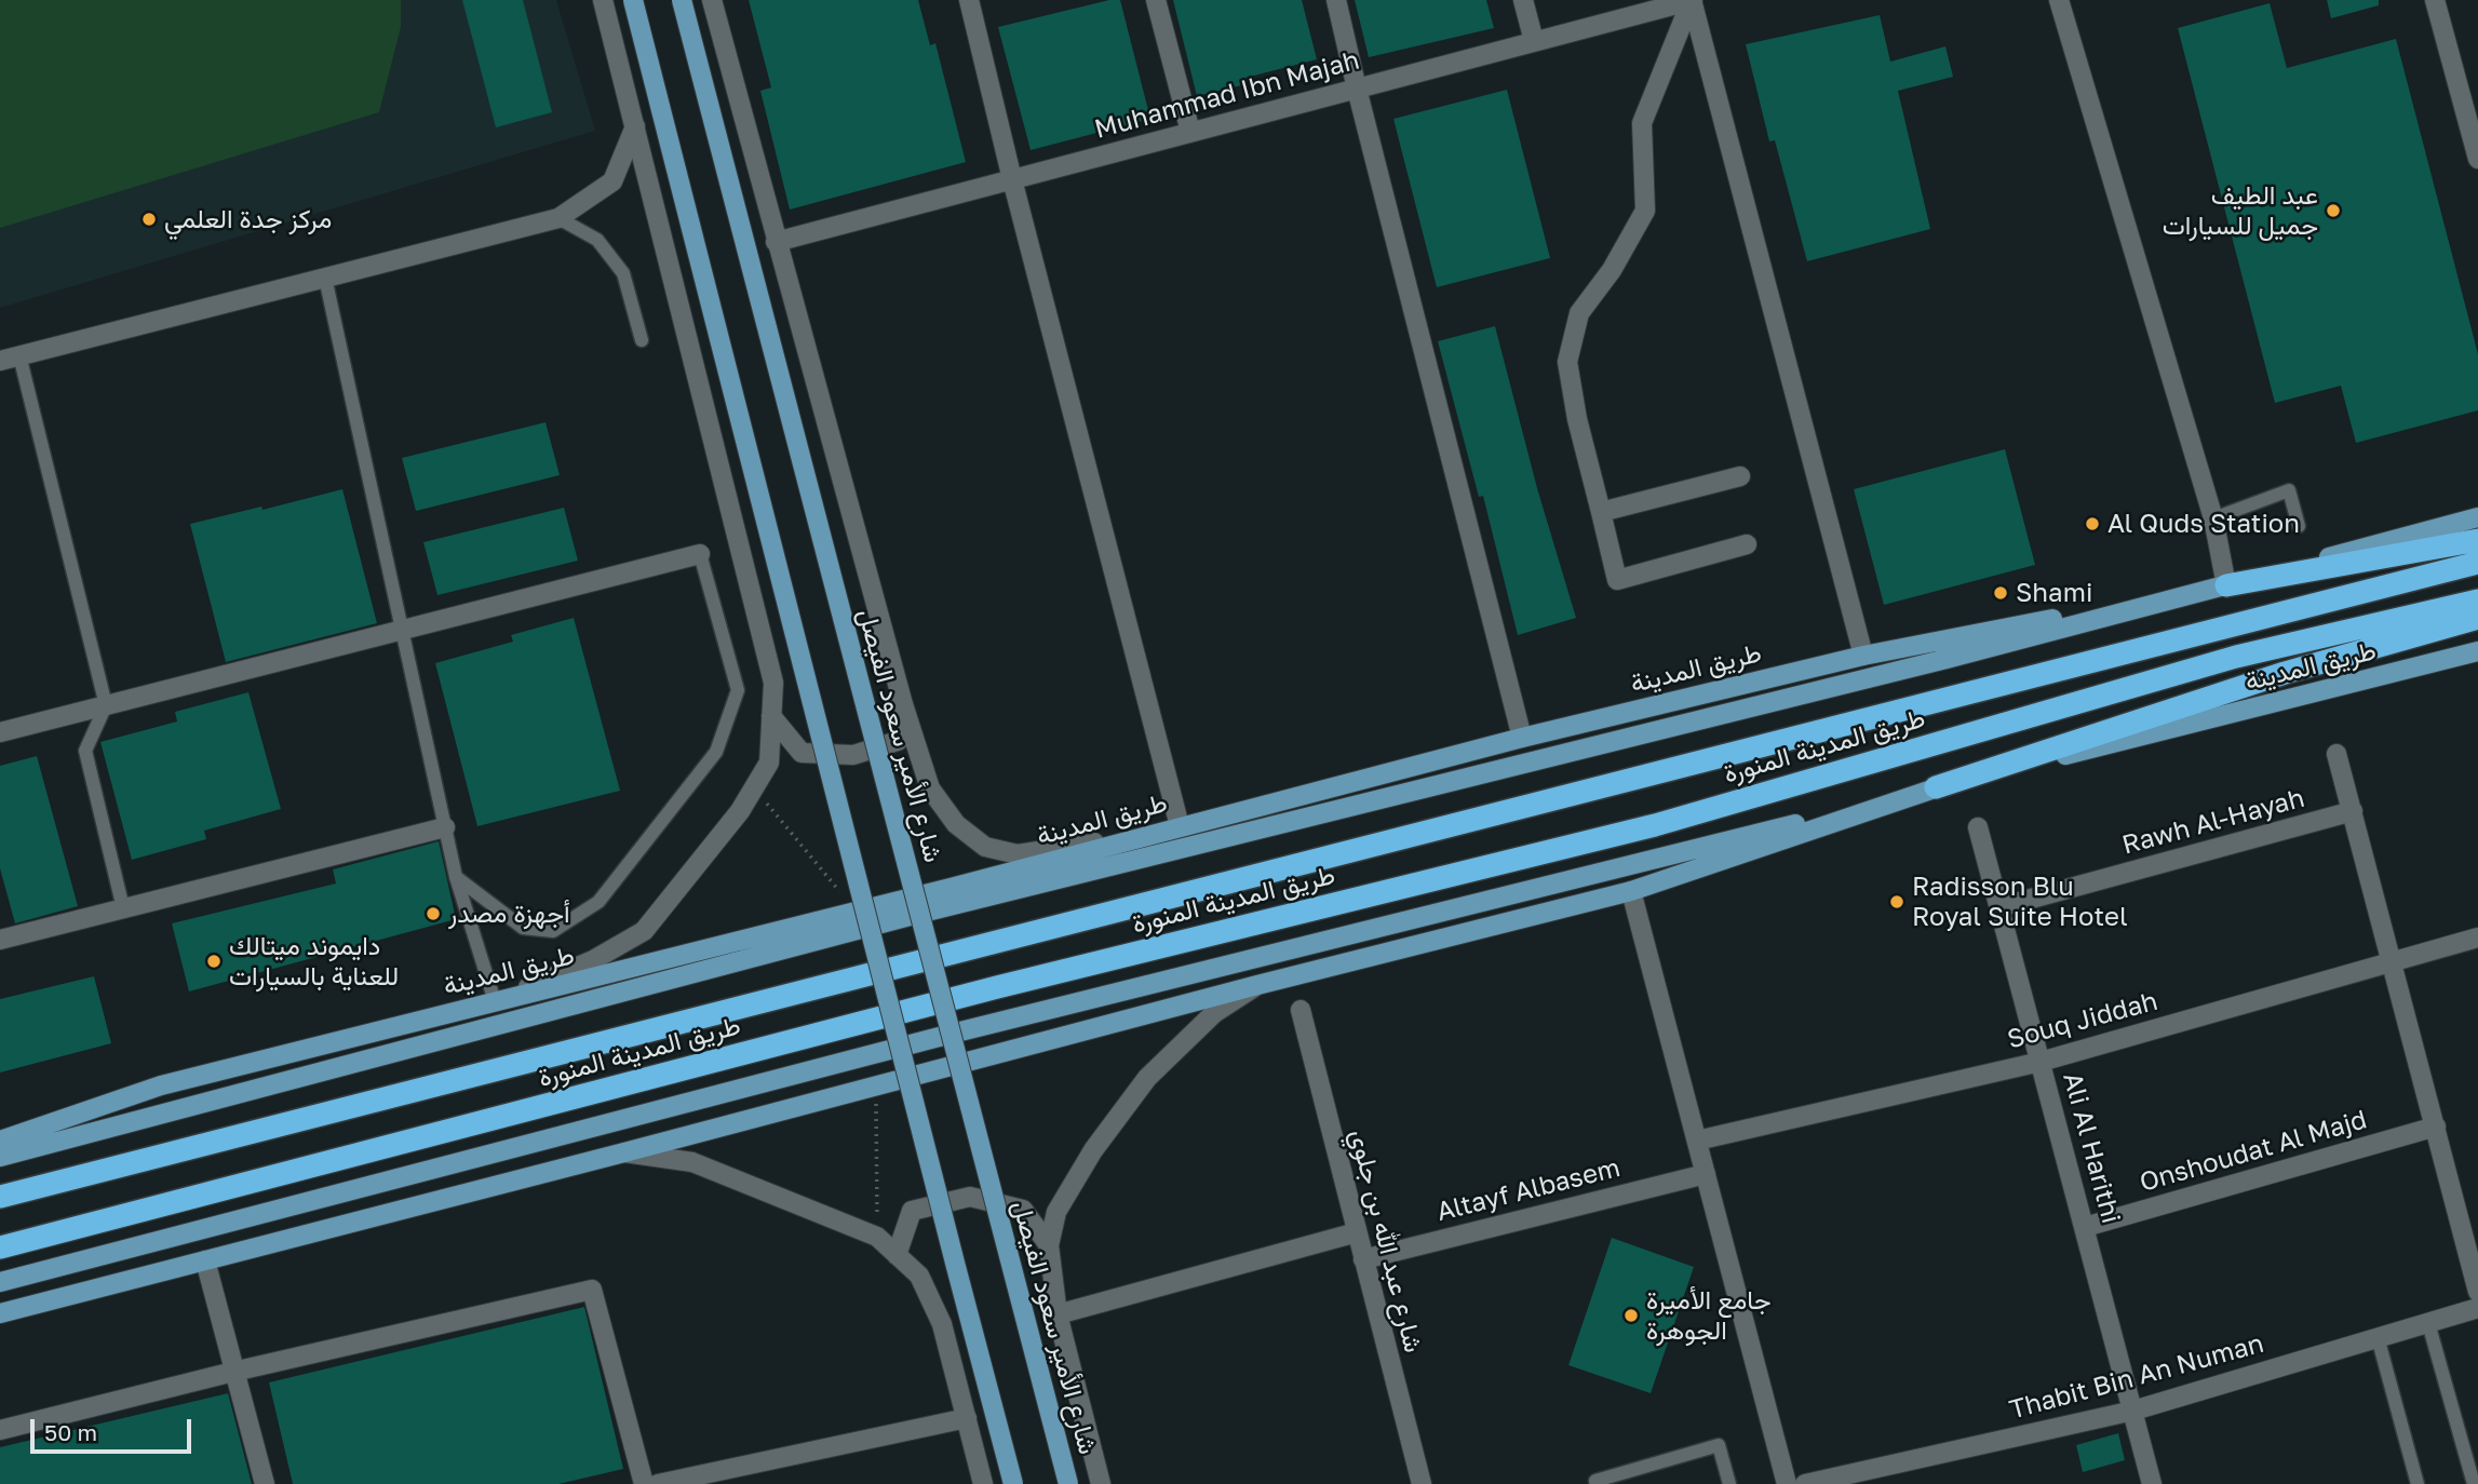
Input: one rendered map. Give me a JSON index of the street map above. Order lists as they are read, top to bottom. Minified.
{"streets":{"highway":["طريق المدينة المنورة"],"main road":["طريق المدينة","شارع الأمير سعود الفيصل"],"street":["Muhammad Ibn Majah","Rawh Al-Hayah","Souq Jiddah","Ali Al Harithi","Onshoudat Al Majd","Altayf Albasem","شارع عبد الله بن جلوي","Thabit Bin An Numan"]},"crossings":[["طريق المدينة","شارع الأمير سعود الفيصل"],["Rawh Al-Hayah","Ali Al Harithi"],["Souq Jiddah","Ali Al Harithi"],["Ali Al Harithi","Onshoudat Al Majd"],["Ali Al Harithi","Thabit Bin An Numan"],["Altayf Albasem","شارع عبد الله بن جلوي"]],"places":["عبد الطيف جميل للسيارات","مركز جدة العلمي","Al Quds Station","Shami","Radisson Blu Royal Suite Hotel","أجهزة مصدر","دايموند ميتالك للعناية بالسيارات","جامع الأميرة الجوهرة"],"scale_bar":"50 m"}
